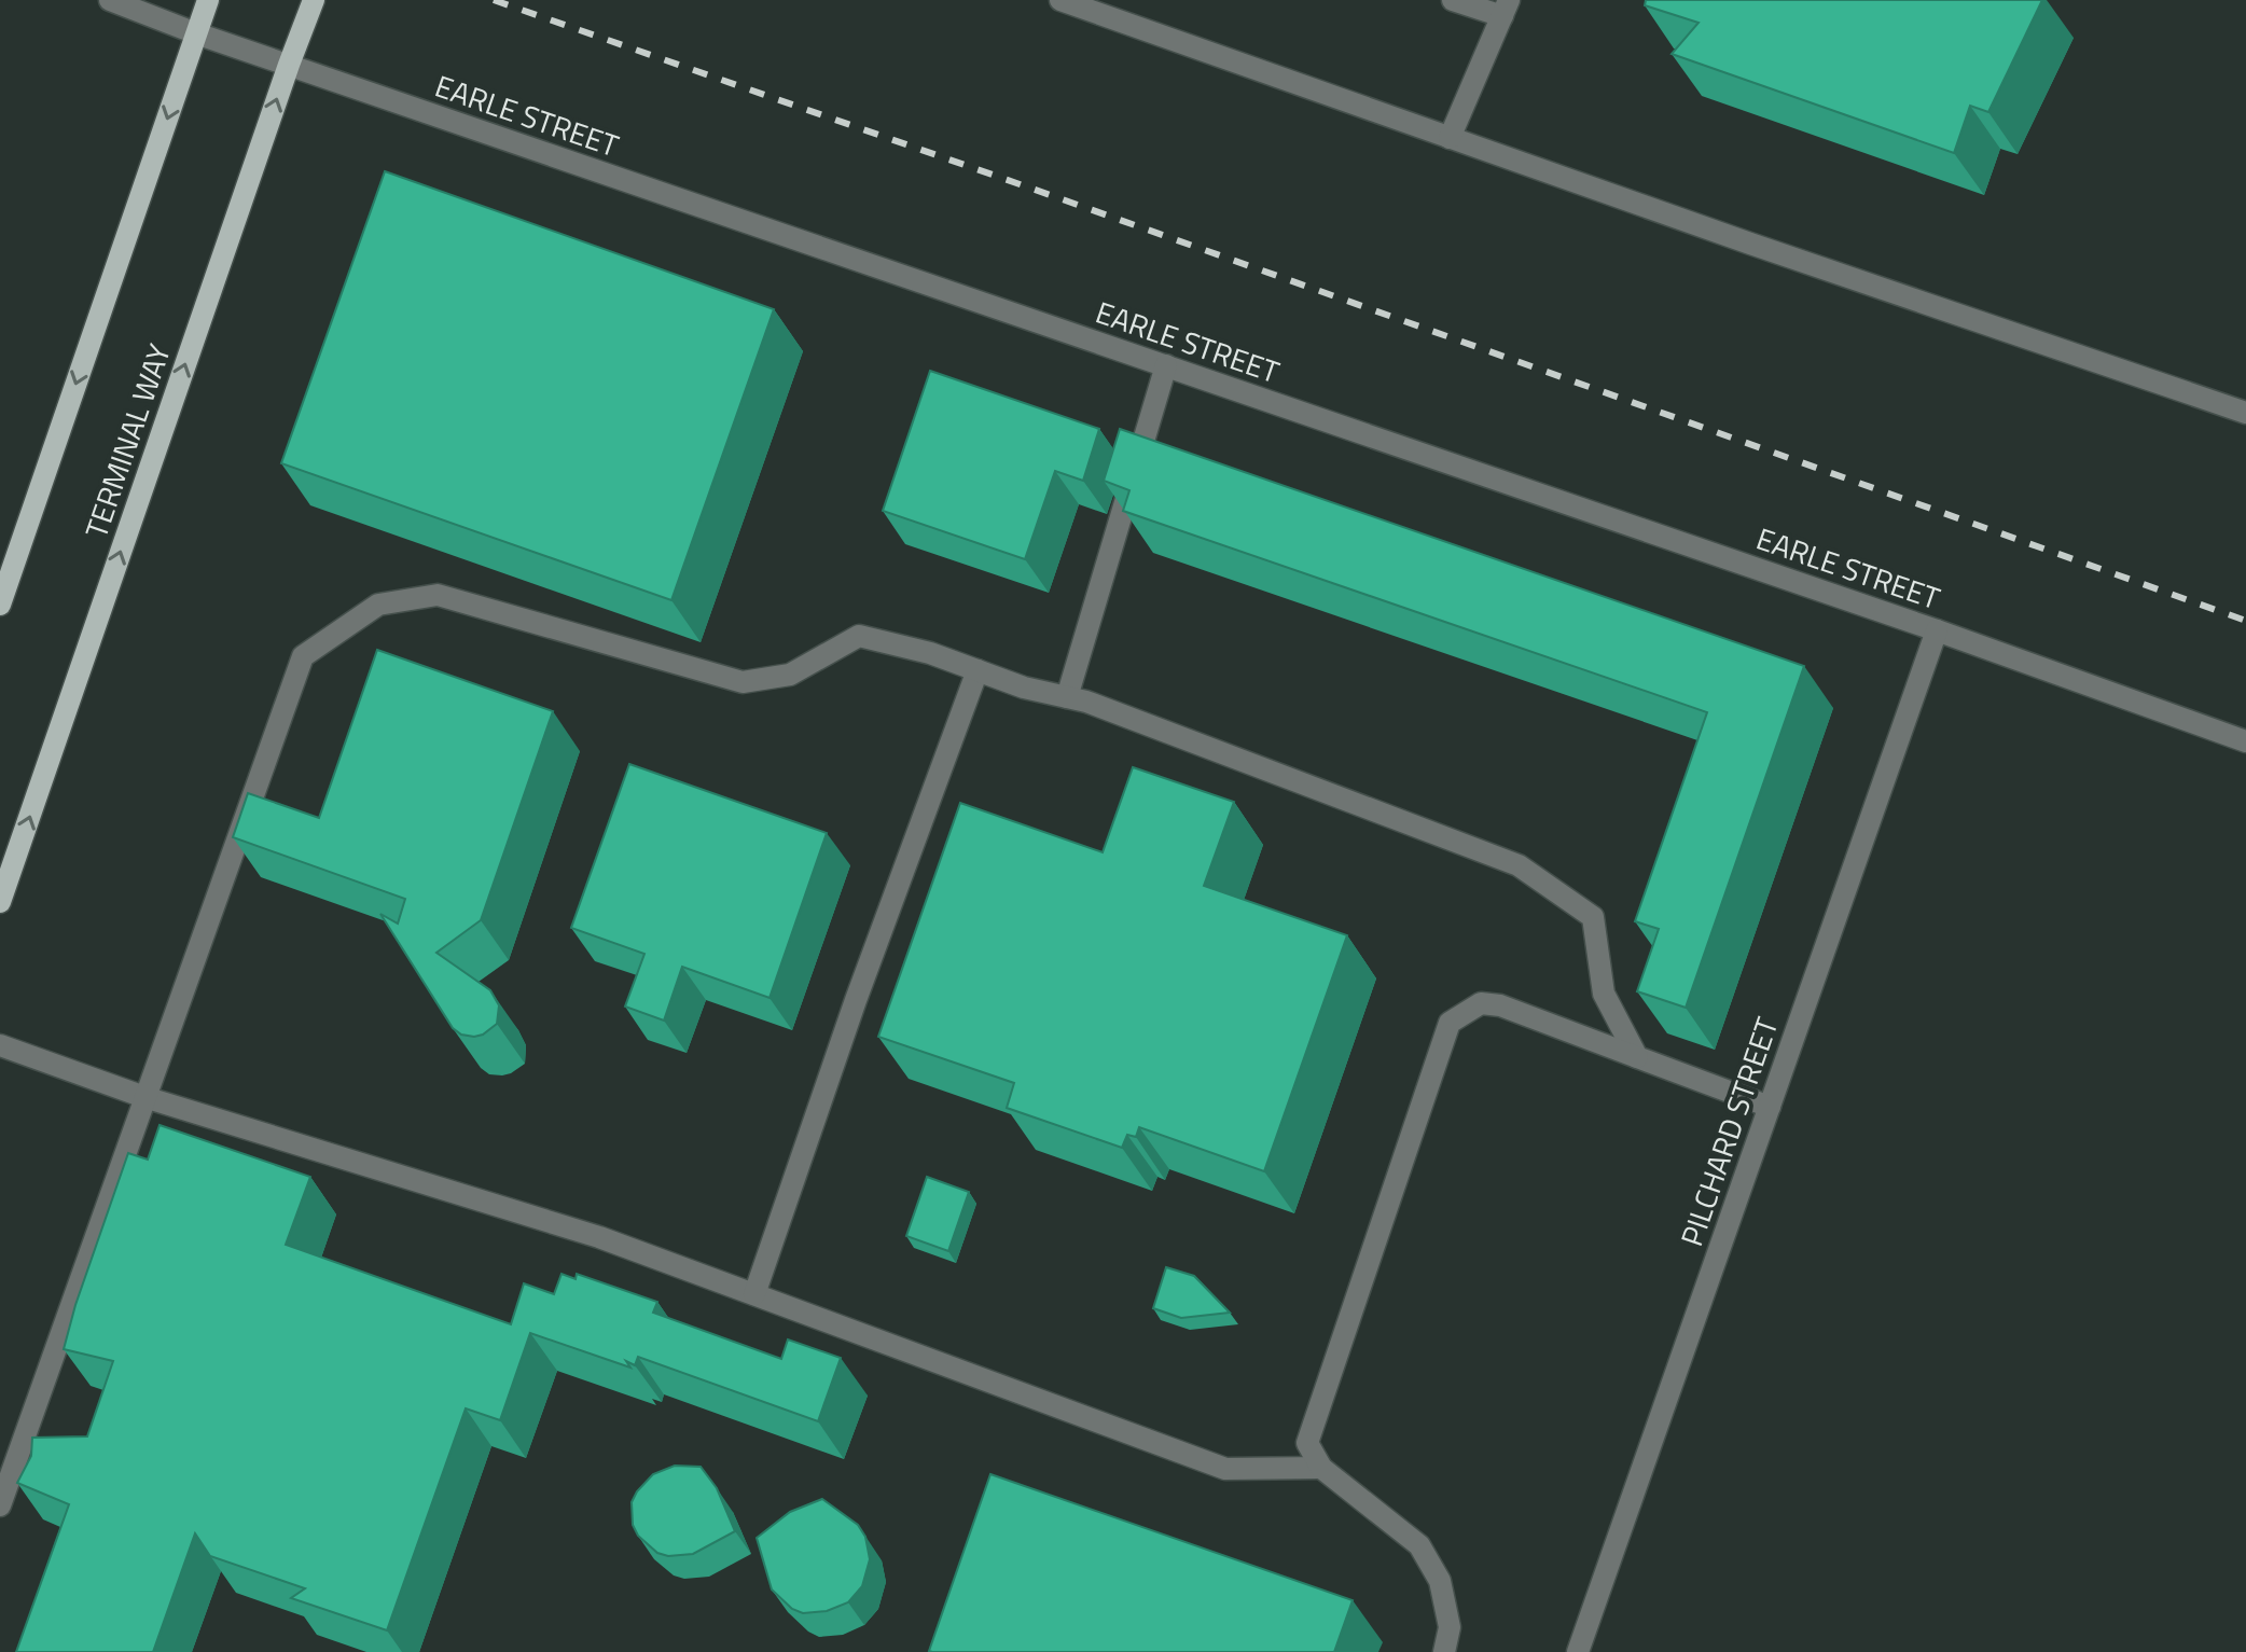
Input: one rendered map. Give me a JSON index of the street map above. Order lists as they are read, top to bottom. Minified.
{"streets":{"main road":["TERMINAL WAY"],"street":["EARLE STREET","PILCHARD STREET"]},"crossings":[["EARLE STREET","TERMINAL WAY"],["EARLE STREET","PILCHARD STREET"]]}
